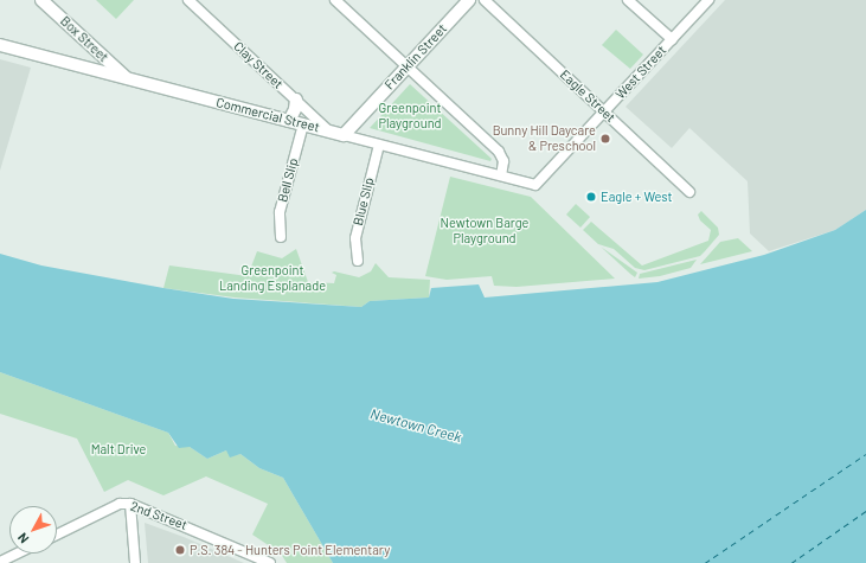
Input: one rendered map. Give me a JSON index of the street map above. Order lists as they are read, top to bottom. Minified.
{"streets":{"street":["Box Street","Franklin Street","Clay Street","West Street","Eagle Street","Commercial Street","Bell Slip","Blue Slip","2nd Street"]},"crossings":[["Box Street","Commercial Street"],["Franklin Street","Commercial Street"],["Clay Street","Commercial Street"],["West Street","Eagle Street"],["West Street","Commercial Street"],["Commercial Street","Bell Slip"],["Commercial Street","Blue Slip"]],"water":["Newtown Creek"],"parks":["Greenpoint Playground","Newtown Barge Playground","Greenpoint Landing Esplanade","Malt Drive"],"places":["Bunny Hill Daycare & Preschool","Eagle + West","P.S. 384 - Hunters Point Elementary"],"north":"bottom left"}
